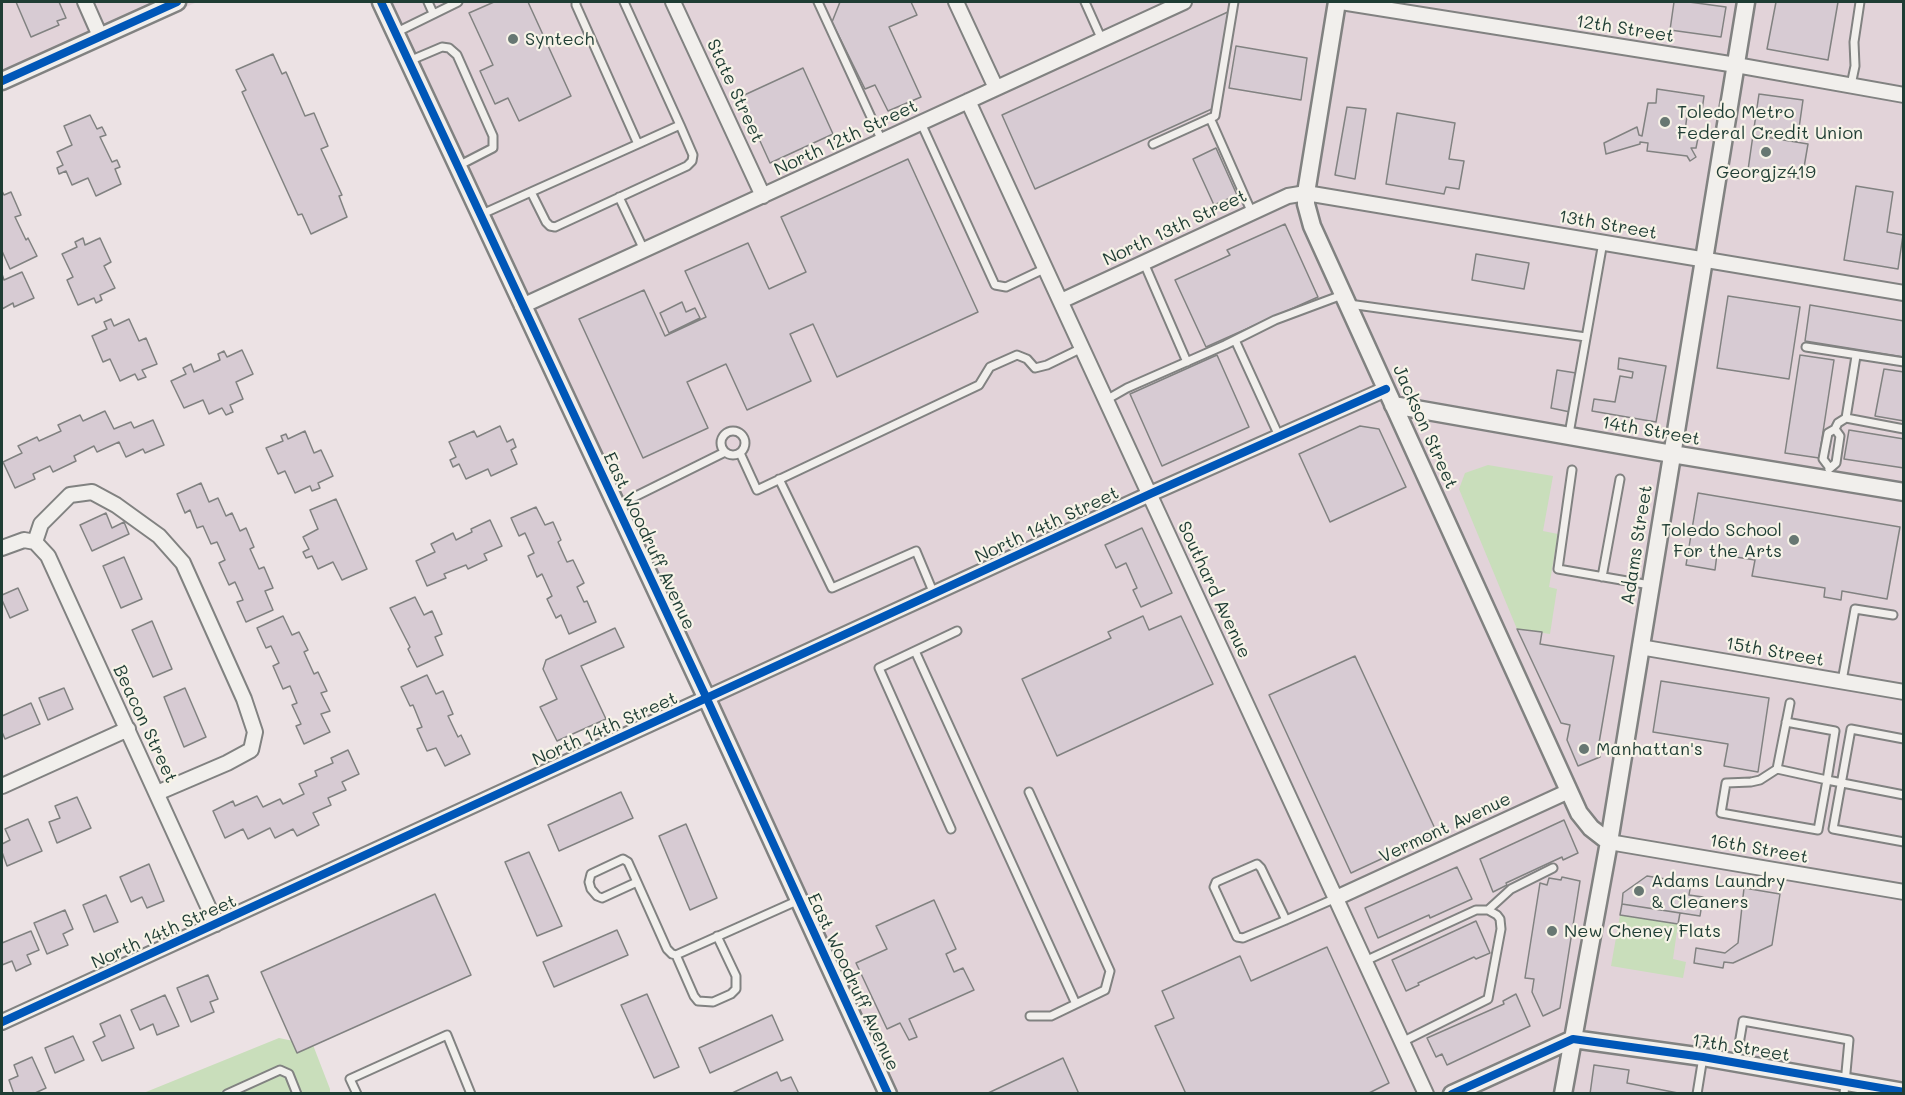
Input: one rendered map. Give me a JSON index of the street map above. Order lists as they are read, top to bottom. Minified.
{"streets":{"street":["12th Street","State Street","North 12th Street","13th Street","North 13th Street","Jackson Street","14th Street","North 14th Street","East Woodruff Avenue","Adams Street","Southard Avenue","15th Street","Beacon Street","Vermont Avenue","16th Street","17th Street"]},"crossings":[["12th Street","Adams Street"],["State Street","North 12th Street"],["North 12th Street","East Woodruff Avenue"],["North 12th Street","Southard Avenue"],["13th Street","North 13th Street"],["13th Street","Jackson Street"],["13th Street","Adams Street"],["North 13th Street","Jackson Street"],["North 13th Street","Southard Avenue"],["Jackson Street","14th Street"],["Jackson Street","North 14th Street"],["Jackson Street","Adams Street"],["Jackson Street","Vermont Avenue"],["Jackson Street","16th Street"],["14th Street","Adams Street"],["North 14th Street","East Woodruff Avenue"],["North 14th Street","Southard Avenue"],["North 14th Street","Beacon Street"],["Adams Street","15th Street"],["Adams Street","16th Street"],["Adams Street","17th Street"],["Southard Avenue","Vermont Avenue"]],"places":["Syntech","Toledo Metro Federal Credit Union","Georgjz419","Toledo School For the Arts","Manhattan's","Adams Laundry & Cleaners","New Cheney Flats"]}
